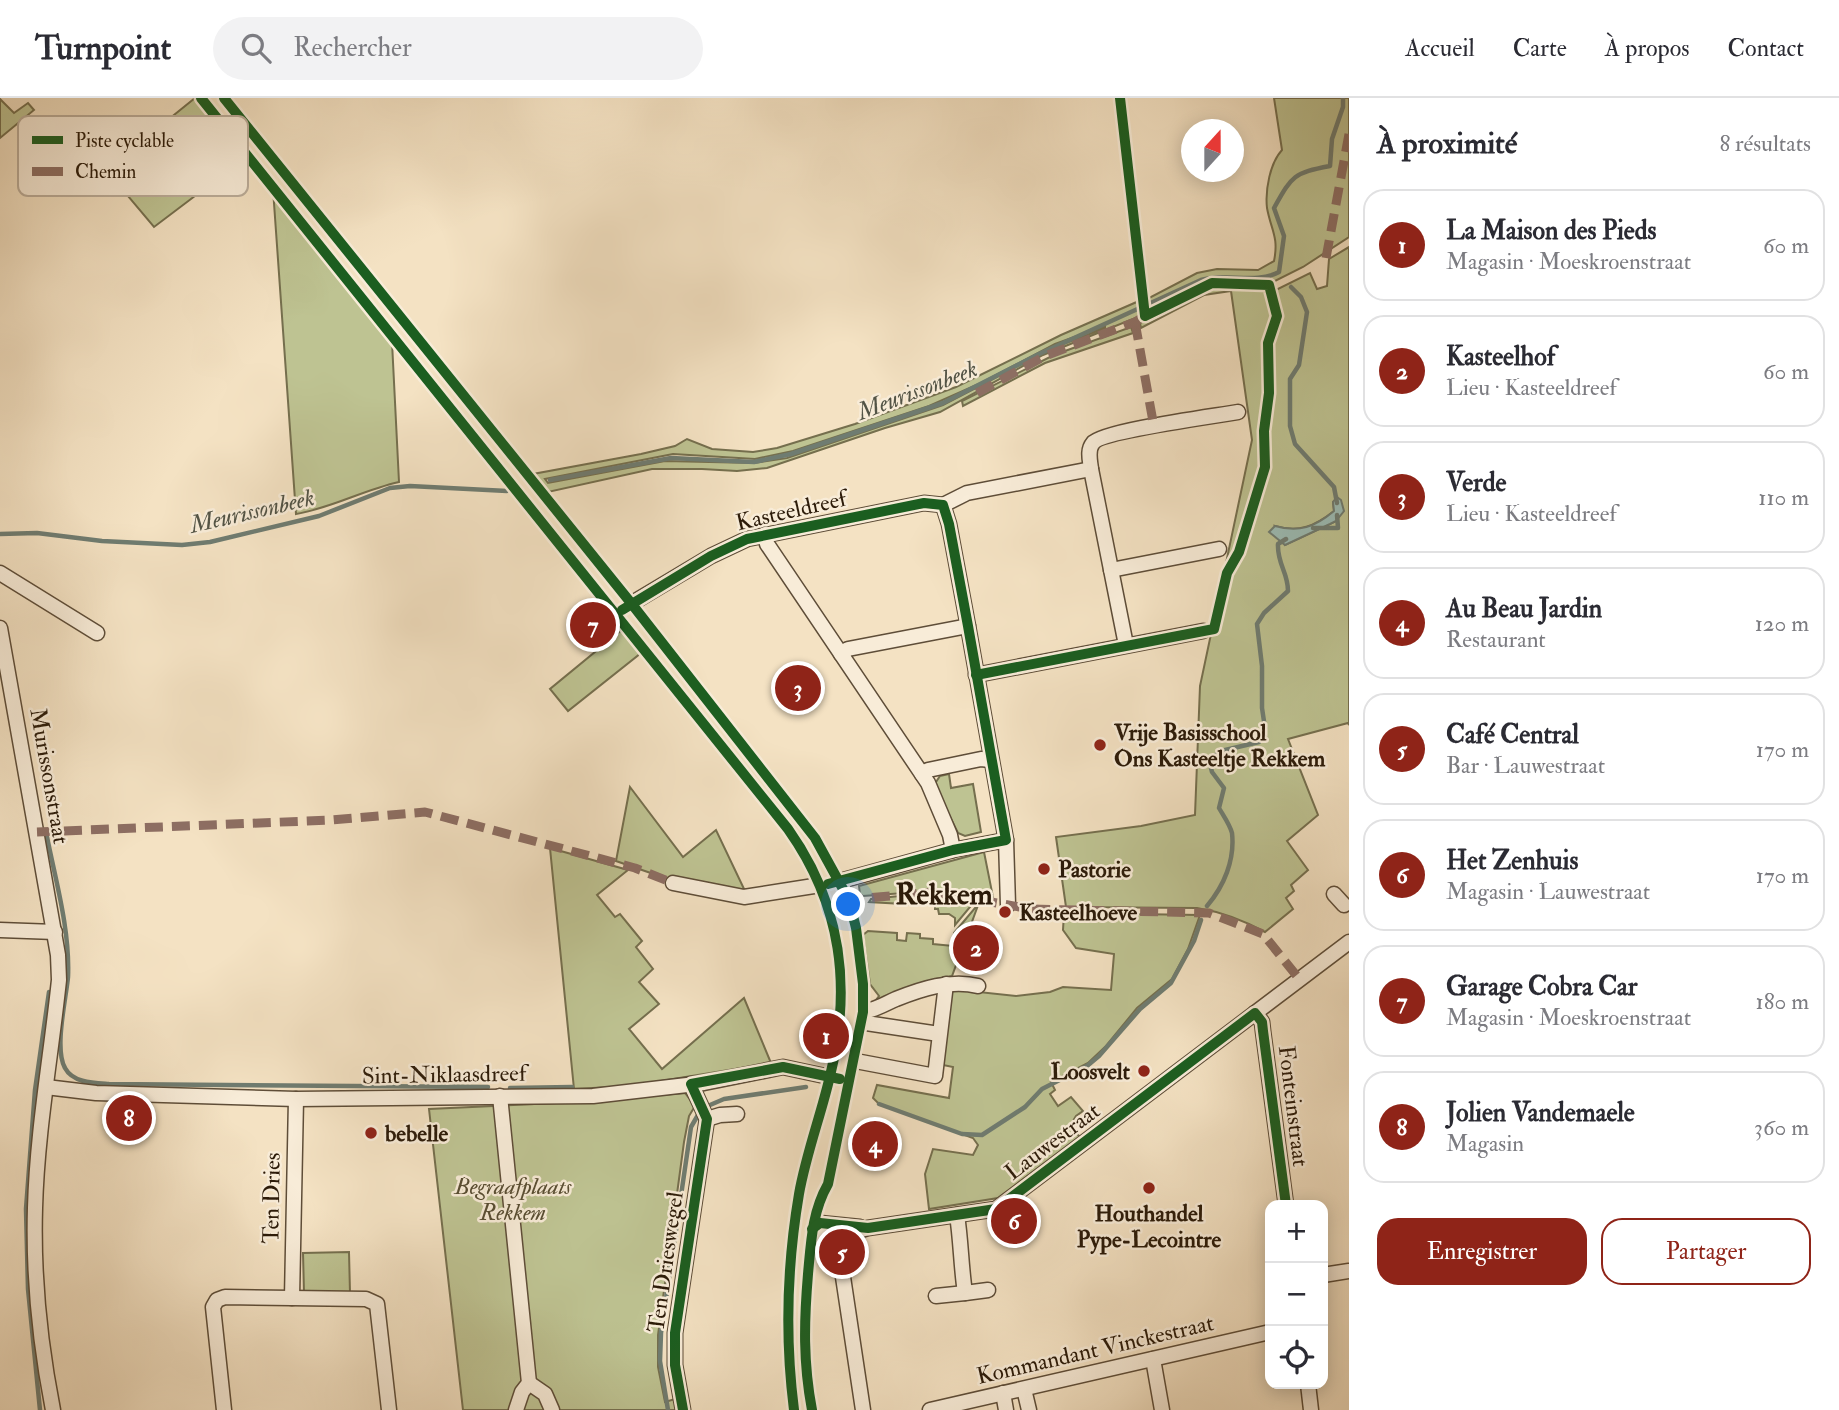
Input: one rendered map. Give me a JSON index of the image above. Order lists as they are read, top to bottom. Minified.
{"streets":{"street":["Kasteeldreef","Murissonstraat","Sint-Niklaasdreef","Fonteinstraat","Lauwestraat","Ten Dries","Ten Drieswegel","Kommandant Vinckestraat"]},"crossings":[["Murissonstraat","Sint-Niklaasdreef"],["Sint-Niklaasdreef","Ten Dries"],["Fonteinstraat","Lauwestraat"]],"districts":["Rekkem"],"water":["Meurissonbeek"],"parks":["Begraafplaats Rekkem"],"places":["Vrije Basisschool Ons Kasteeltje Rekkem","Pastorie","Kasteelhoeve","Loosvelt","bebelle","Houthandel Pype-Lecointre"],"legend":["Piste cyclable","Chemin"],"north":"top","page":{"header":"Turnpoint","search":"Rechercher","nav":["Accueil","Carte","À propos","Contact"],"heading":["À proximité","8 résultats"],"list":[{"mark":"1","name":"La Maison des Pieds","note":"Magasin · Moeskroenstraat","value":"60 m"},{"mark":"2","name":"Kasteelhof","note":"Lieu · Kasteeldreef","value":"60 m"},{"mark":"3","name":"Verde","note":"Lieu · Kasteeldreef","value":"110 m"},{"mark":"4","name":"Au Beau Jardin","note":"Restaurant","value":"120 m"},{"mark":"5","name":"Café Central","note":"Bar · Lauwestraat","value":"170 m"},{"mark":"6","name":"Het Zenhuis","note":"Magasin · Lauwestraat","value":"170 m"},{"mark":"7","name":"Garage Cobra Car","note":"Magasin · Moeskroenstraat","value":"180 m"},{"mark":"8","name":"Jolien Vandemaele","note":"Magasin","value":"360 m"}],"pins":["7","3","2","1","8","4","6","5"],"buttons":["Enregistrer","Partager"],"map_buttons":["+","−"]}}
